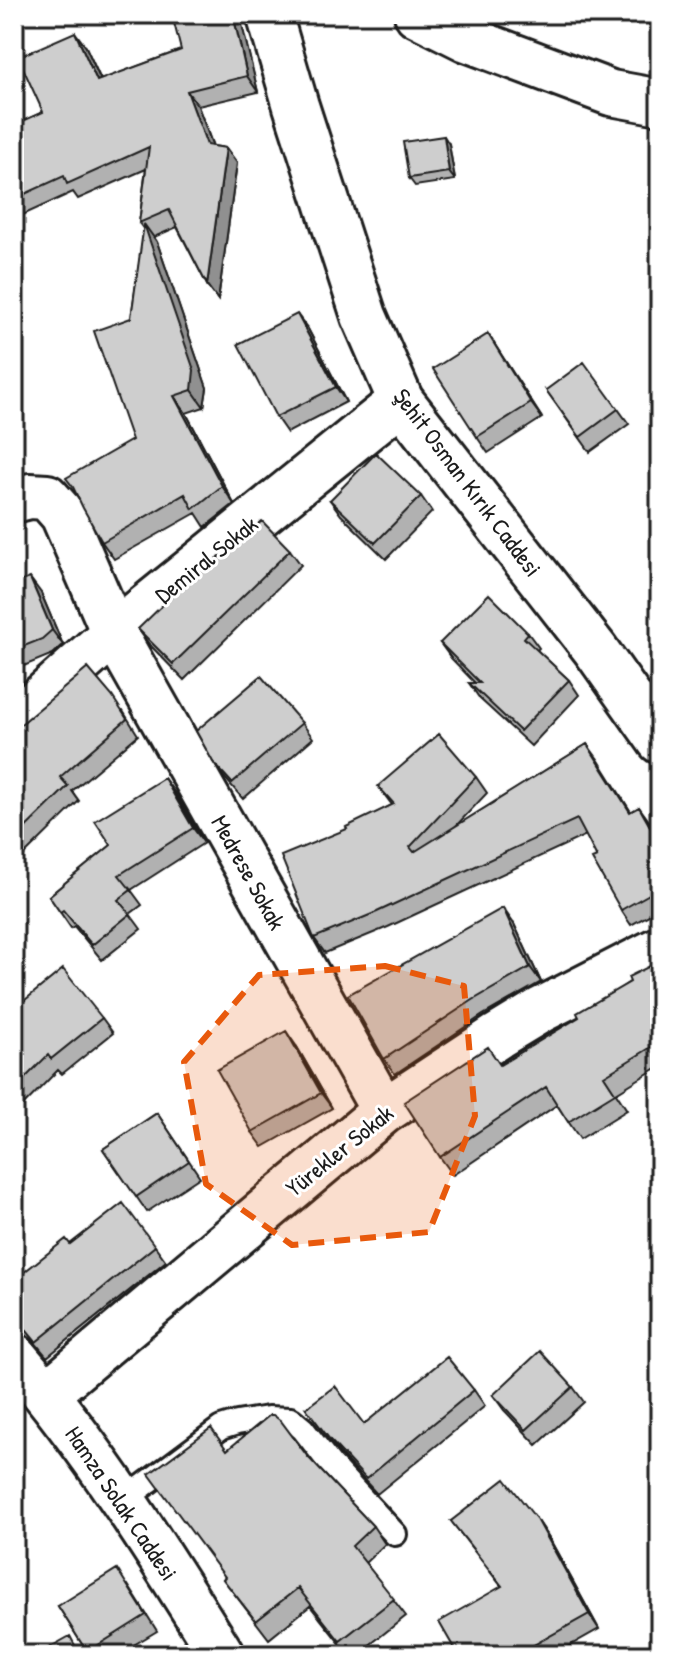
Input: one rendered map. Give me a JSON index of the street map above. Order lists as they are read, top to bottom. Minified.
{"streets":{"street":["Şehit Osman Kırık Caddesi","Demiral Sokak","Medrese Sokak","Yürekler Sokak","Hamza Solak Caddesi"]},"crossings":[["Şehit Osman Kırık Caddesi","Demiral Sokak"],["Demiral Sokak","Medrese Sokak"],["Medrese Sokak","Yürekler Sokak"],["Yürekler Sokak","Hamza Solak Caddesi"]]}
